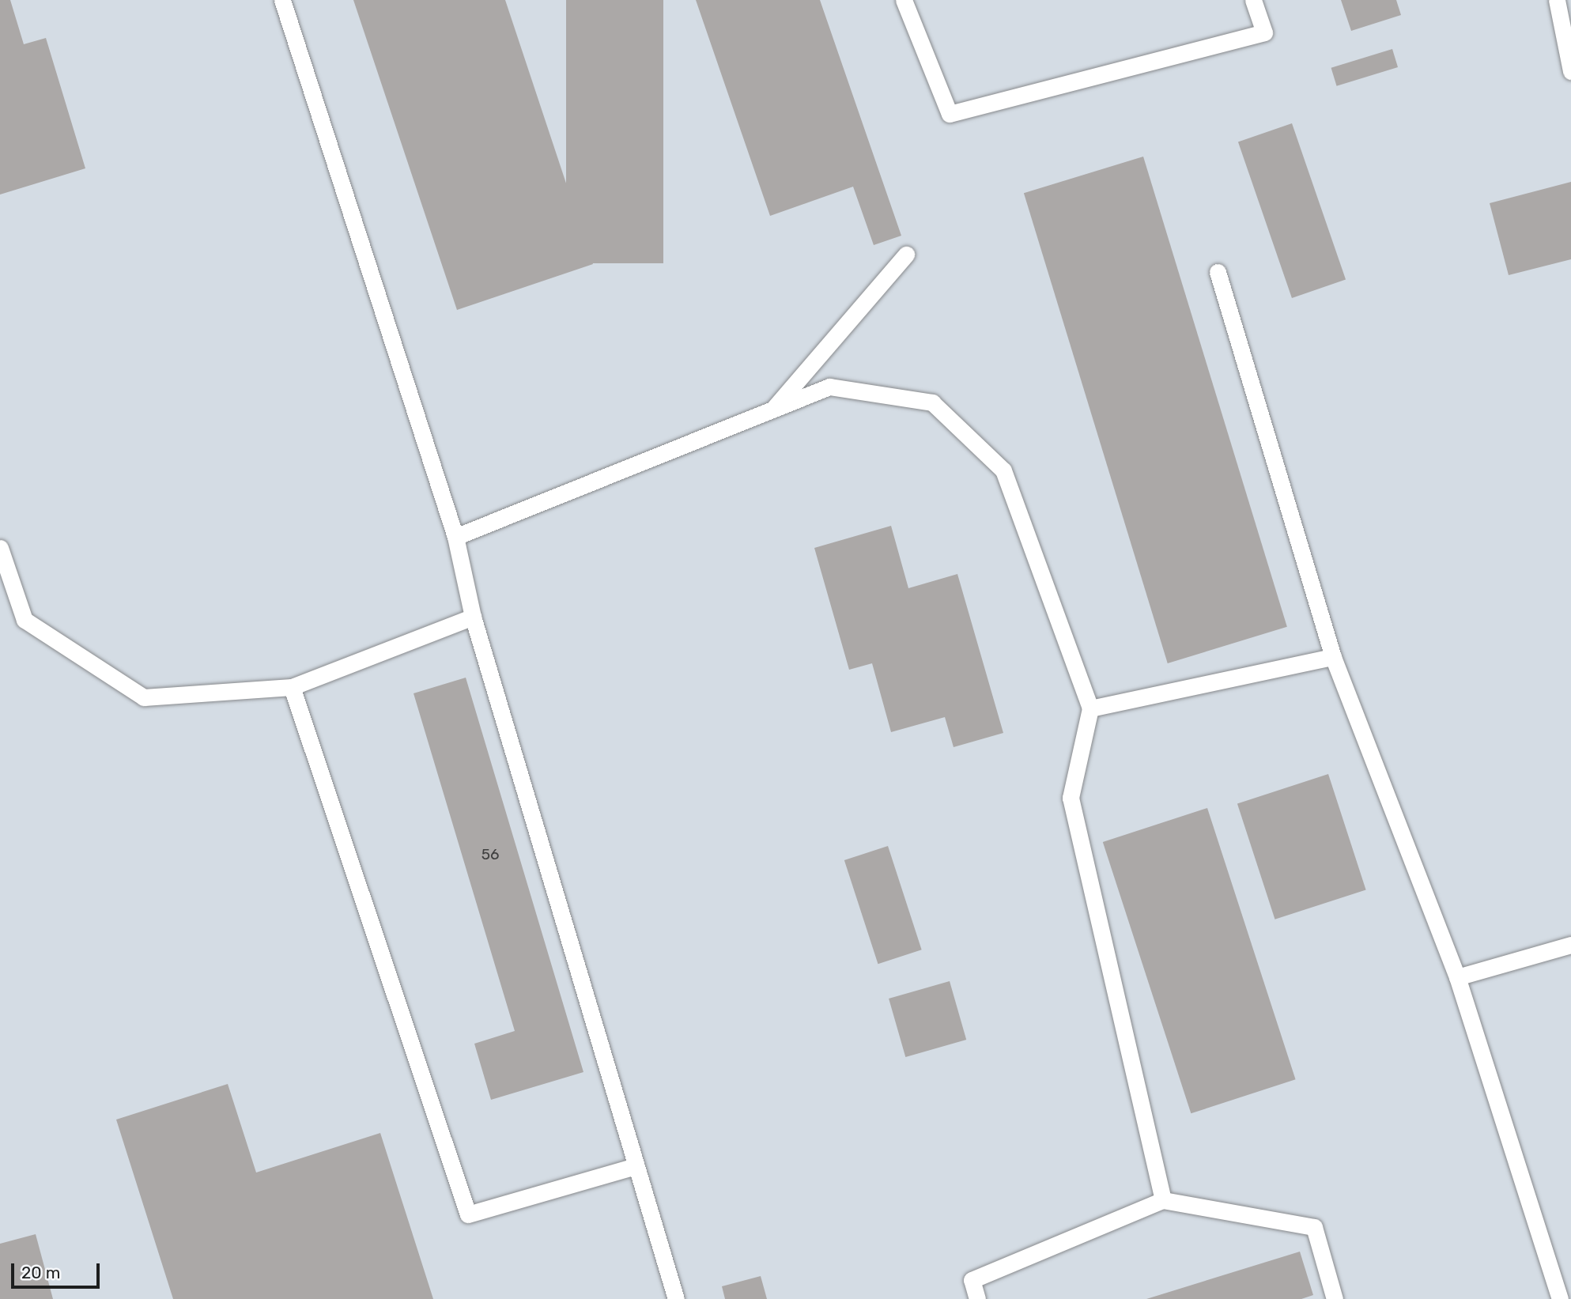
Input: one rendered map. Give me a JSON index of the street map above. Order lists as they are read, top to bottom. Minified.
{"house_numbers":["56"],"scale_bar":"20 m"}
